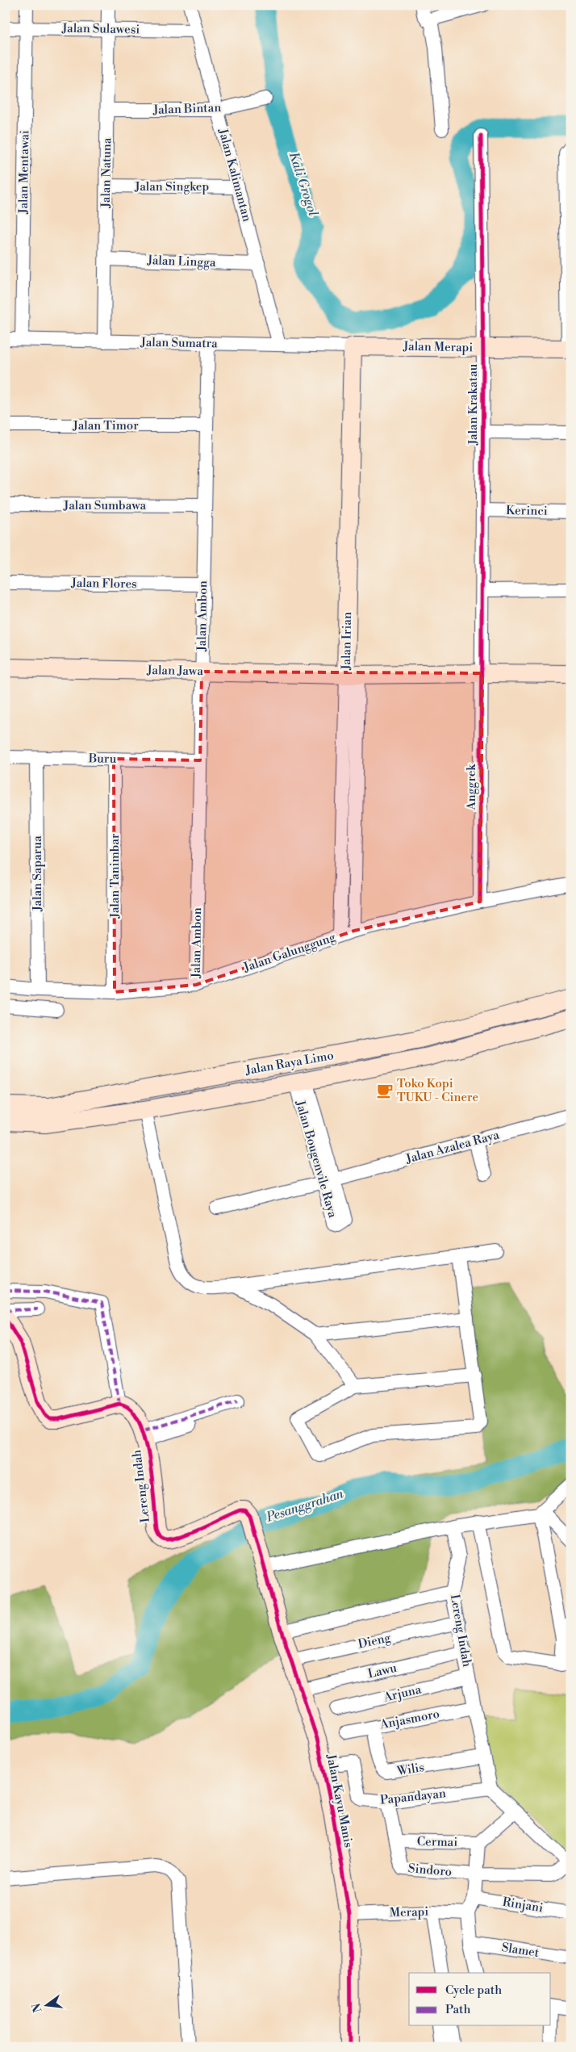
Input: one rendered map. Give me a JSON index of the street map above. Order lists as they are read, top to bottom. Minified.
{"streets":{"street":["Jalan Sulawesi","Jalan Bintan","Jalan Mentawai","Jalan Natuna","Jalan Kalimantan","Jalan Singkep","Jalan Lingga","Jalan Sumatra","Jalan Merapi","Jalan Krakatau","Jalan Timor","Jalan Sumbawa","Kerinci","Jalan Flores","Jalan Ambon","Jalan Irian","Jalan Jawa","Buru","Anggrek","Jalan Saparua","Jalan Tanimbar","Jalan Galunggung","Jalan Raya Limo","Jalan Azalea Raya","Jalan Bougenvile Raya","Lereng Indah","Dieng","Lawu","Arjuna","Anjasmoro","Wilis","Papandayan","Jalan Kayu Manis","Cermai","Sindoro","Rinjani","Merapi","Slamet"]},"crossings":[["Jalan Sulawesi","Jalan Mentawai"],["Jalan Sulawesi","Jalan Natuna"],["Jalan Sulawesi","Jalan Kalimantan"],["Jalan Bintan","Jalan Natuna"],["Jalan Bintan","Jalan Kalimantan"],["Jalan Mentawai","Jalan Sumatra"],["Jalan Natuna","Jalan Singkep"],["Jalan Natuna","Jalan Lingga"],["Jalan Natuna","Jalan Sumatra"],["Jalan Kalimantan","Jalan Singkep"],["Jalan Kalimantan","Jalan Lingga"],["Jalan Kalimantan","Jalan Sumatra"],["Jalan Sumatra","Jalan Merapi"],["Jalan Sumatra","Jalan Ambon"],["Jalan Sumatra","Jalan Irian"],["Jalan Merapi","Jalan Krakatau"],["Jalan Merapi","Jalan Irian"],["Jalan Krakatau","Kerinci"],["Jalan Krakatau","Jalan Jawa"],["Jalan Krakatau","Anggrek"],["Jalan Timor","Jalan Ambon"],["Jalan Sumbawa","Jalan Ambon"],["Jalan Flores","Jalan Ambon"],["Jalan Ambon","Jalan Jawa"],["Jalan Ambon","Buru"],["Jalan Ambon","Jalan Galunggung"],["Jalan Irian","Jalan Jawa"],["Jalan Irian","Jalan Galunggung"],["Jalan Jawa","Anggrek"],["Buru","Jalan Saparua"],["Buru","Jalan Tanimbar"],["Anggrek","Jalan Galunggung"],["Jalan Saparua","Jalan Galunggung"],["Jalan Tanimbar","Jalan Galunggung"],["Jalan Raya Limo","Jalan Bougenvile Raya"],["Jalan Azalea Raya","Jalan Bougenvile Raya"],["Lereng Indah","Dieng"],["Lereng Indah","Lawu"],["Lereng Indah","Arjuna"],["Lereng Indah","Anjasmoro"],["Lereng Indah","Wilis"],["Lereng Indah","Papandayan"],["Lereng Indah","Jalan Kayu Manis"],["Dieng","Jalan Kayu Manis"],["Lawu","Jalan Kayu Manis"],["Anjasmoro","Wilis"],["Papandayan","Sindoro"],["Jalan Kayu Manis","Merapi"],["Cermai","Sindoro"]],"water":["Kali Grogol","Pesanggrahan"],"places":{"cafe":["Toko Kopi TUKU - Cinere"]},"legend":["Cycle path","Path"],"north":"left"}
